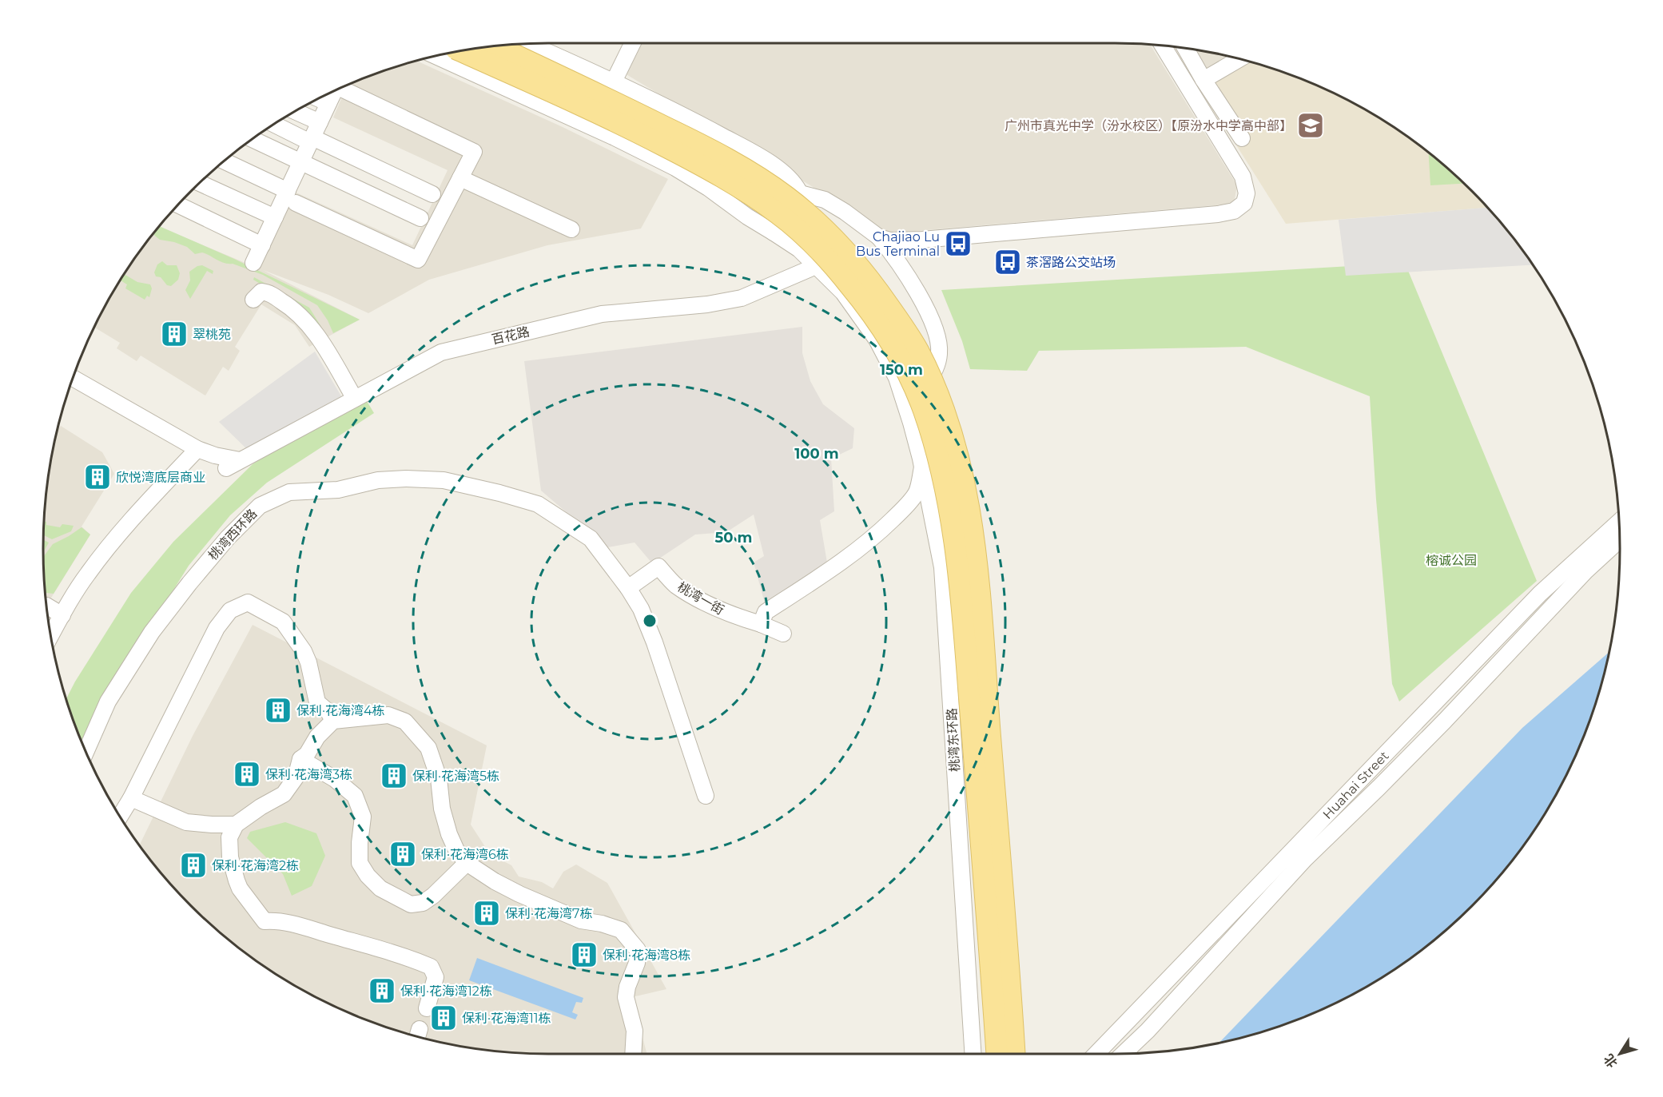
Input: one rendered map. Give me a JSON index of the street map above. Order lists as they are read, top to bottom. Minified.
{"streets":{"street":["百花路","桃湾西环路","桃湾一街","桃湾东环路","Huahai Street"]},"crossings":[["桃湾西环路","桃湾一街"]],"parks":["榕诚公园"],"places":{"school or university":["广州市真光中学（汾水校区）【原汾水中学高中部】"],"bus stop":["Chajiao Lu Bus Terminal","茶滘路公交站场"],"building":["翠桃苑","欣悦湾底层商业","保利·花海湾4栋","保利·花海湾3栋","保利·花海湾5栋","保利·花海湾6栋","保利·花海湾2栋","保利·花海湾7栋","保利·花海湾8栋","保利·花海湾12栋","保利·花海湾11栋"]},"north":"bottom left","rings":["150 m","100 m","50 m"]}
